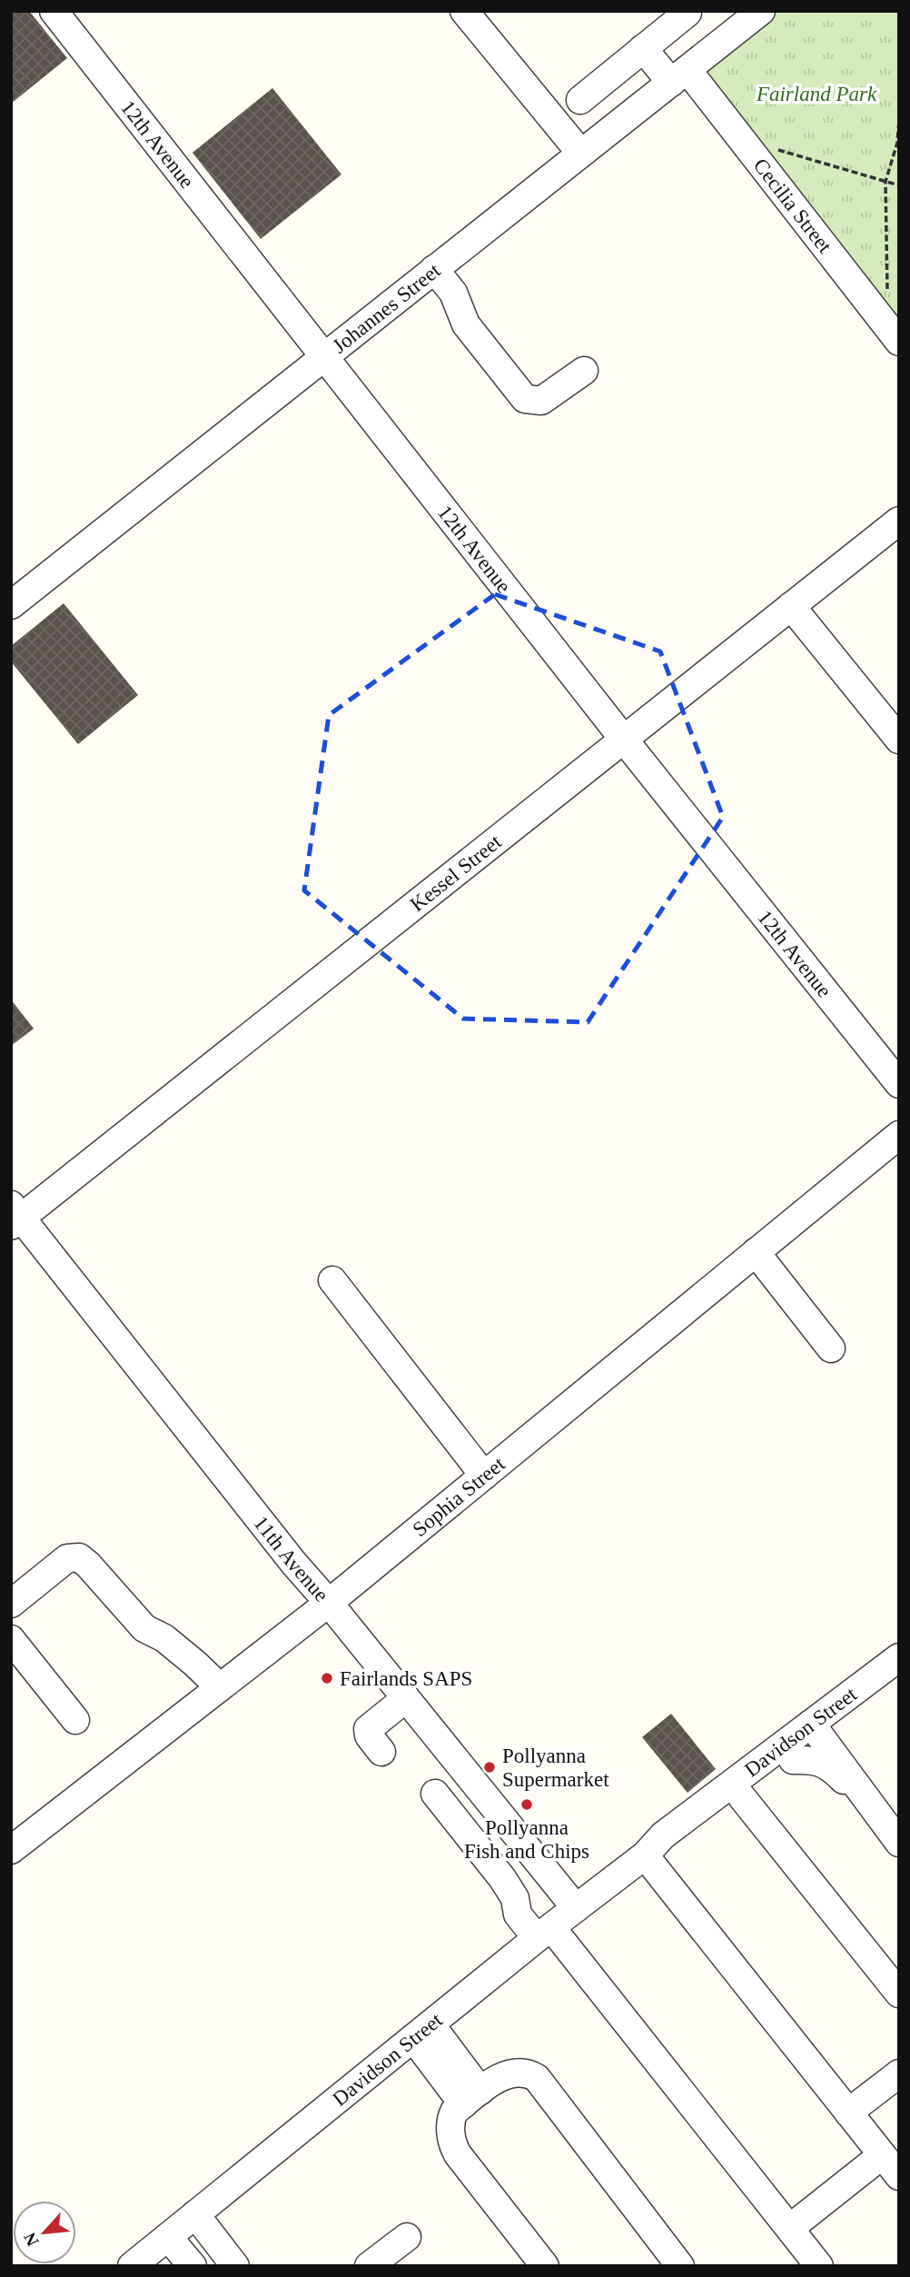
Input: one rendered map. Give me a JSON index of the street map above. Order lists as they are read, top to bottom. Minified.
{"streets":{"street":["12th Avenue","Cecilia Street","Johannes Street","Kessel Street","Sophia Street","11th Avenue","Davidson Street"]},"crossings":[["12th Avenue","Johannes Street"],["12th Avenue","Kessel Street"],["Cecilia Street","Johannes Street"],["Kessel Street","11th Avenue"],["Sophia Street","11th Avenue"],["11th Avenue","Davidson Street"]],"parks":["Fairland Park"],"places":["Fairlands SAPS","Pollyanna Supermarket","Pollyanna Fish and Chips"],"north":"bottom left"}
